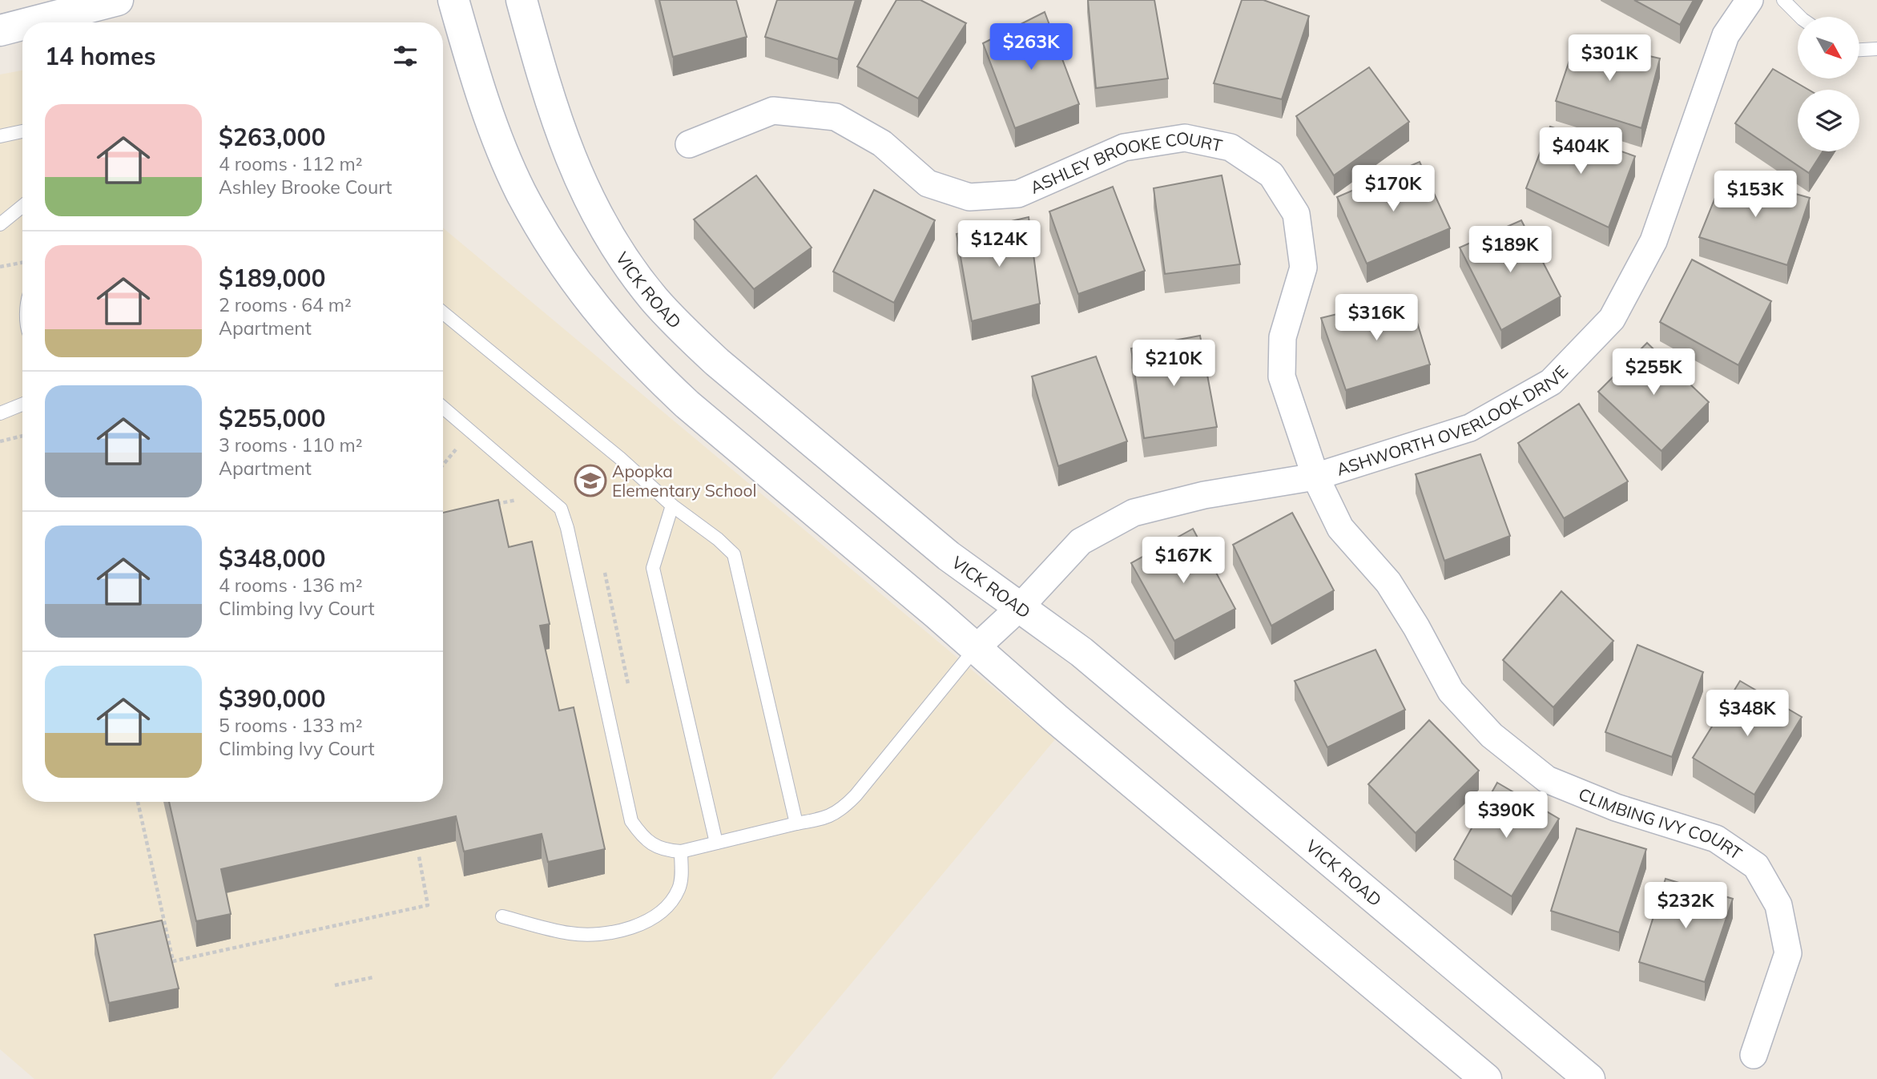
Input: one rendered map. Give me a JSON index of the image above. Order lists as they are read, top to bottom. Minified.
{"streets":{"street":["ASHLEY BROOKE COURT","VICK ROAD","ASHWORTH OVERLOOK DRIVE","CLIMBING IVY COURT"]},"crossings":[["ASHLEY BROOKE COURT","ASHWORTH OVERLOOK DRIVE"],["ASHLEY BROOKE COURT","CLIMBING IVY COURT"],["VICK ROAD","ASHWORTH OVERLOOK DRIVE"],["ASHWORTH OVERLOOK DRIVE","CLIMBING IVY COURT"]],"places":{"school or university":["Apopka Elementary School"]},"north":"bottom right","page":{"heading":"14 homes","price":["$263K","$301K","$404K","$170K","$153K","$124K","$189K","$316K","$210K","$255K","$167K","$348K","$390K","$232K"],"list":[{"name":"$263,000","note":"4 rooms · 112 m² · Ashley Brooke Court"},{"name":"$189,000","note":"2 rooms · 64 m² · Apartment"},{"name":"$255,000","note":"3 rooms · 110 m² · Apartment"},{"name":"$348,000","note":"4 rooms · 136 m² · Climbing Ivy Court"},{"name":"$390,000","note":"5 rooms · 133 m² · Climbing Ivy Court"}]}}
